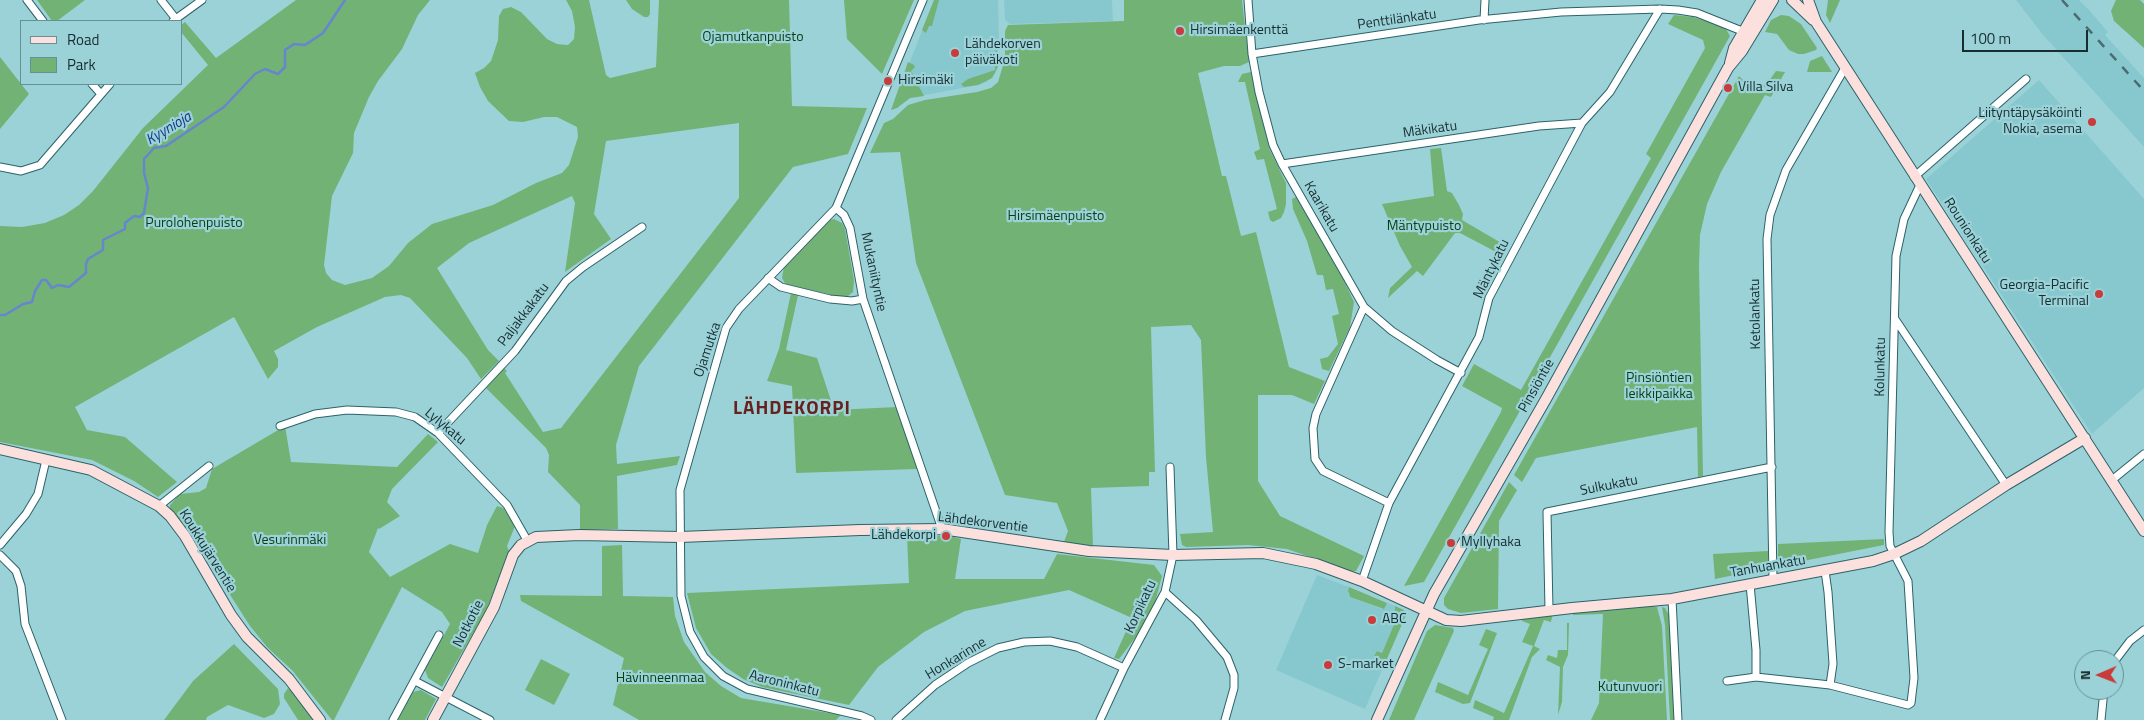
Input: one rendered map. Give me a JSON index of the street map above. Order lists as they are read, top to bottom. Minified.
{"streets":{"street":["Penttilänkatu","Mäkikatu","Kaarikatu","Rounionkatu","Mäntykatu","Mukaniityntie","Ketolankatu","Paljakkakatu","Ojamutka","Kolunkatu","Pinsiöntie","Lylykatu","Sulkukatu","Lähdekorventie","Koukkujärventie","Tanhuankatu","Korpikatu","Notkotie","Honkarinne","Aaroninkatu"]},"crossings":[["Penttilänkatu","Kaarikatu"],["Penttilänkatu","Mäntykatu"],["Penttilänkatu","Pinsiöntie"],["Mäkikatu","Kaarikatu"],["Mäkikatu","Mäntykatu"],["Kaarikatu","Mäntykatu"],["Rounionkatu","Ketolankatu"],["Rounionkatu","Kolunkatu"],["Rounionkatu","Tanhuankatu"],["Mäntykatu","Lähdekorventie"],["Mukaniityntie","Ojamutka"],["Mukaniityntie","Lähdekorventie"],["Ketolankatu","Sulkukatu"],["Ketolankatu","Tanhuankatu"],["Paljakkakatu","Lylykatu"],["Ojamutka","Lähdekorventie"],["Ojamutka","Aaroninkatu"],["Kolunkatu","Tanhuankatu"],["Pinsiöntie","Lähdekorventie"],["Pinsiöntie","Tanhuankatu"],["Lylykatu","Lähdekorventie"],["Lylykatu","Notkotie"],["Sulkukatu","Tanhuankatu"],["Lähdekorventie","Tanhuankatu"],["Lähdekorventie","Korpikatu"],["Lähdekorventie","Notkotie"],["Lähdekorventie","Aaroninkatu"],["Korpikatu","Honkarinne"]],"districts":["LÄHDEKORPI"],"water":["Kyynioja"],"parks":["Ojamutkanpuisto","Hirsimäenpuisto","Purolohenpuisto","Mäntypuisto","Pinsiöntien leikkipaikka","Vesurinmäki","Hävinneenmaa","Kutunvuori"],"places":["Hirsimäenkenttä","Lähdekorven päiväkoti","Hirsimäki","Villa Silva","Liityntäpysäköinti Nokia, asema","Georgia-Pacific Terminal","Lähdekorpi","Myllyhaka","ABC","S-market"],"legend":["Road","Park"],"scale_bar":"100 m","north":"left"}
